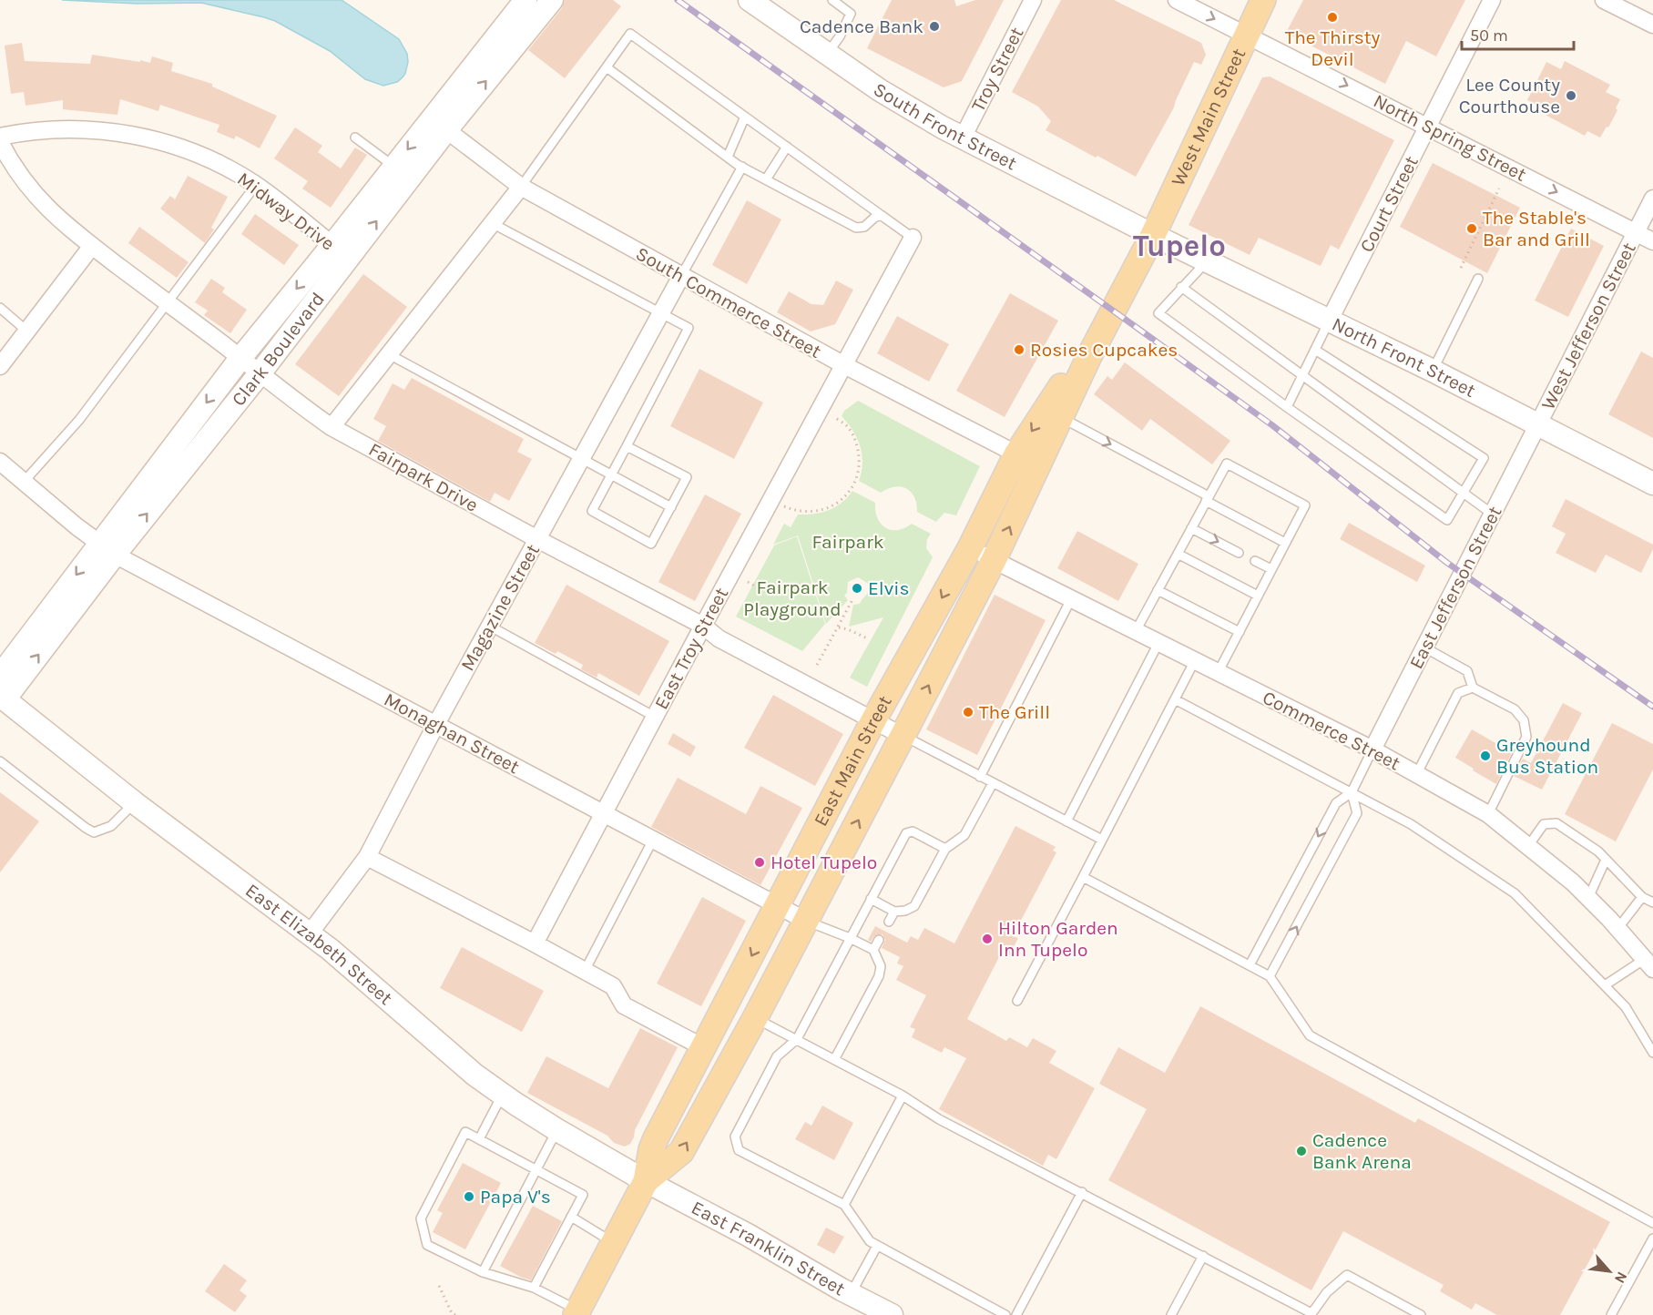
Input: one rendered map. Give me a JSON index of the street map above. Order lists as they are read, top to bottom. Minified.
{"streets":{"main road":["West Main Street","East Main Street"],"street":["Troy Street","South Front Street","North Spring Street","Court Street","Midway Drive","South Commerce Street","West Jefferson Street","Clark Boulevard","North Front Street","Fairpark Drive","East Jefferson Street","Magazine Street","East Troy Street","Commerce Street","Monaghan Street","East Elizabeth Street","East Franklin Street"]},"crossings":[["Troy Street","South Front Street"],["West Main Street","South Front Street"],["West Main Street","North Spring Street"],["West Main Street","North Front Street"],["West Main Street","East Main Street"],["South Front Street","North Front Street"],["South Front Street","East Main Street"],["North Spring Street","Court Street"],["North Spring Street","West Jefferson Street"],["Court Street","North Front Street"],["Midway Drive","Clark Boulevard"],["South Commerce Street","Clark Boulevard"],["South Commerce Street","Magazine Street"],["South Commerce Street","East Troy Street"],["South Commerce Street","East Main Street"],["West Jefferson Street","North Front Street"],["West Jefferson Street","East Jefferson Street"],["Clark Boulevard","Fairpark Drive"],["Clark Boulevard","Monaghan Street"],["Clark Boulevard","East Elizabeth Street"],["North Front Street","East Jefferson Street"],["North Front Street","East Main Street"],["Fairpark Drive","Magazine Street"],["Fairpark Drive","East Troy Street"],["Fairpark Drive","East Main Street"],["East Jefferson Street","Commerce Street"],["Magazine Street","Monaghan Street"],["Magazine Street","East Elizabeth Street"],["East Troy Street","Monaghan Street"],["Commerce Street","East Main Street"],["Monaghan Street","East Main Street"],["East Main Street","East Elizabeth Street"],["East Main Street","East Franklin Street"],["East Elizabeth Street","East Franklin Street"]],"one_way":["North Spring Street"],"districts":["Tupelo"],"parks":["Fairpark","Fairpark Playground"],"places":["The Thirsty Devil","Cadence Bank","Lee County Courthouse","The Stable's Bar and Grill","Rosies Cupcakes","Elvis","The Grill","Greyhound Bus Station","Hotel Tupelo","Hilton Garden Inn Tupelo","Cadence Bank Arena","Papa V's"],"scale_bar":"50 m","north":"bottom right"}
